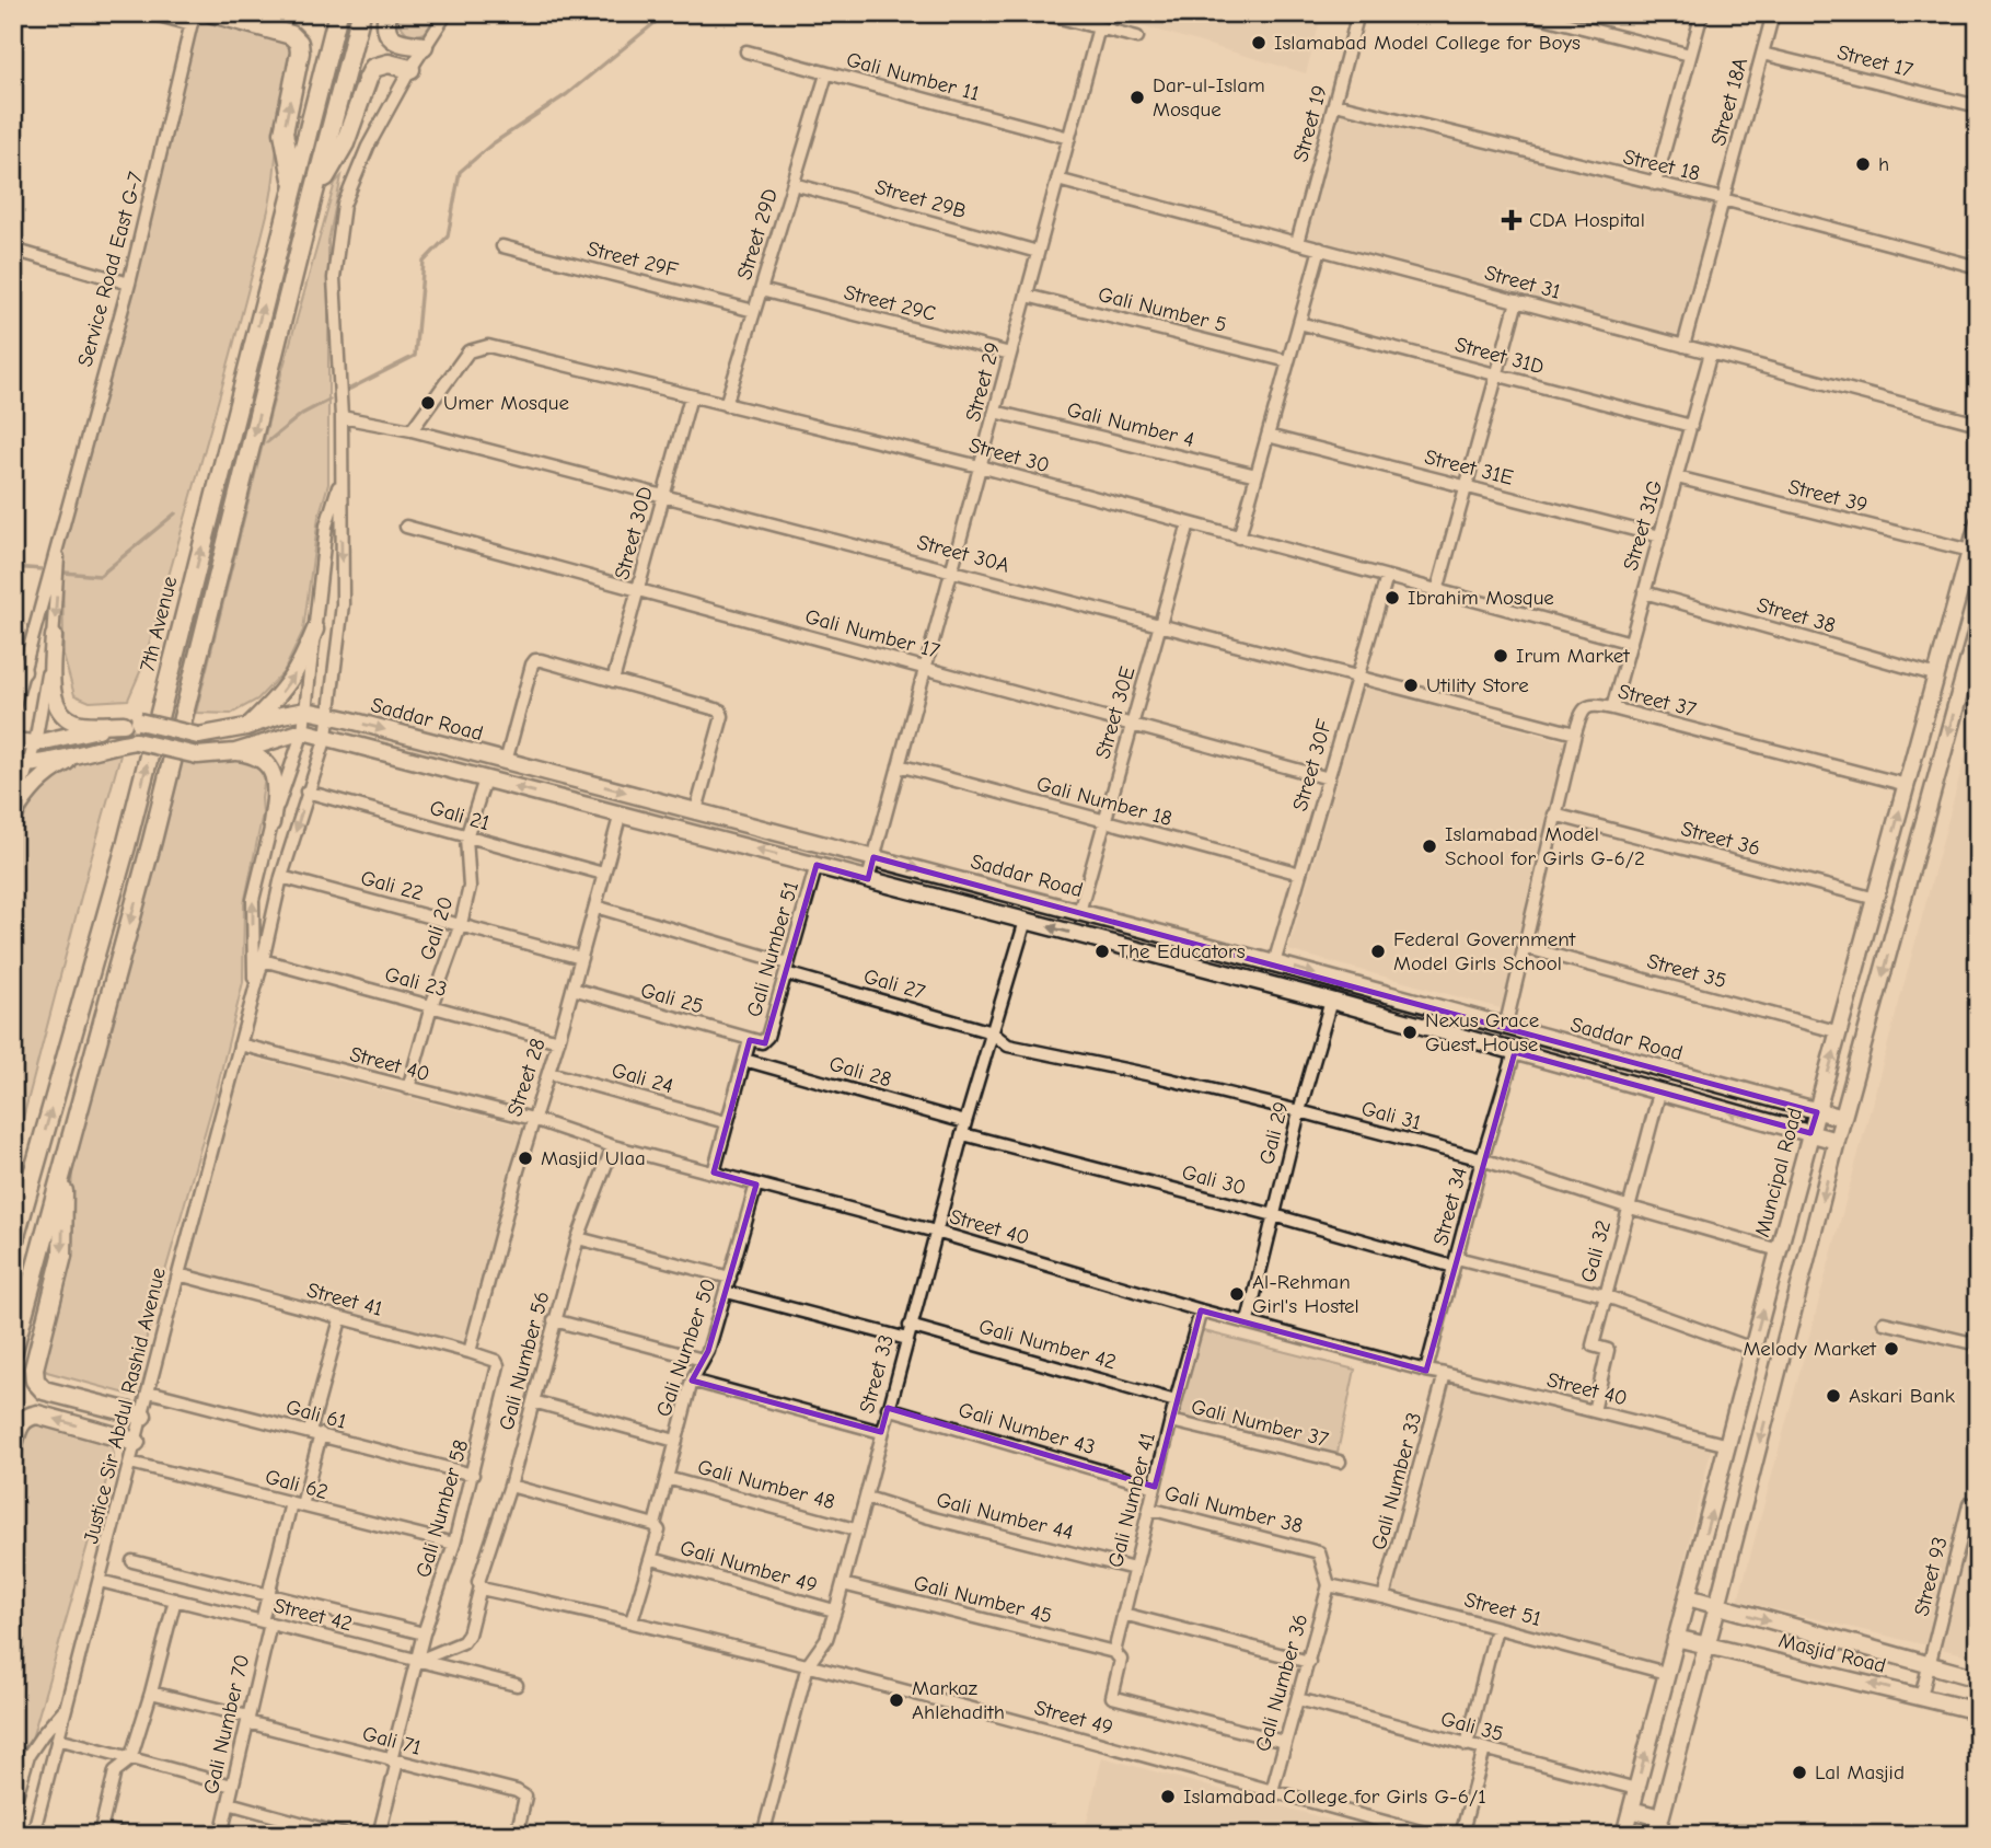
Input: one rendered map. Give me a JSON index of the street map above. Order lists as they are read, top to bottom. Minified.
{"streets":{"main road":["7th Avenue"],"street":["Street 17","Gali Number 11","Street 18A","Street 19","Street 18","Street 29B","Street 29D","Street 29F","Service Road East G-7","Street 31","Street 29C","Gali Number 5","Street 31D","Street 29","Gali Number 4","Street 30","Street 31E","Street 39","Street 31G","Street 30D","Street 30A","Street 38","Gali Number 17","Street 37","Street 30E","Saddar Road","Street 30F","Gali Number 18","Gali 21","Street 36","Gali 22","Gali 20","Gali Number 51","Street 35","Gali 23","Gali 27","Gali 25","Street 40","Gali 28","Street 28","Gali 24","Gali 31","Gali 29","Muncipal Road","Gali 30","Street 34","Gali 32","Street 41","Gali Number 42","Gali Number 50","Gali Number 56","Street 33","Justice Sir Abdul Rashid Avenue","Gali 61","Gali Number 37","Gali Number 43","Gali Number 33","Gali 62","Gali Number 48","Gali Number 41","Gali Number 58","Gali Number 38","Gali Number 44","Gali Number 49","Street 93","Gali Number 45","Street 51","Street 42","Masjid Road","Gali Number 36","Street 49","Gali Number 70","Gali 35","Gali 71"]},"crossings":[["Street 17","Street 18A"],["Gali Number 11","Street 29D"],["Gali Number 11","Street 29"],["Street 18A","Street 18"],["Street 18A","Street 31"],["Street 19","Street 18"],["Street 19","Street 31"],["Street 29B","Street 29D"],["Street 29B","Street 29"],["Street 29D","Street 29F"],["Street 29D","Street 29C"],["Street 29D","Street 30"],["Street 31","Street 29"],["Street 31","Street 31G"],["Street 29C","Street 29"],["Gali Number 5","Street 29"],["Street 31D","Street 31G"],["Street 29","Gali Number 4"],["Street 29","Street 30"],["Street 29","Street 30A"],["Street 29","Gali Number 17"],["Street 29","Saddar Road"],["Street 29","Gali Number 18"],["Street 30","Street 31G"],["Street 30","Street 30D"],["Street 30","Street 30A"],["Street 30","Street 30E"],["Street 30","Street 30F"],["Street 31E","Street 31G"],["Street 39","Street 31G"],["Street 39","Muncipal Road"],["Street 31G","Street 38"],["Street 31G","Street 37"],["Street 30D","Street 30A"],["Street 30D","Gali Number 17"],["Street 30A","Street 37"],["Street 30A","Street 30E"],["Street 30A","Street 30F"],["Street 30A","Justice Sir Abdul Rashid Avenue"],["Street 38","Muncipal Road"],["Gali Number 17","Street 30E"],["Gali Number 17","Street 30F"],["Street 37","Saddar Road"],["Street 37","Street 36"],["Street 37","Street 35"],["Street 37","Muncipal Road"],["Street 30E","Saddar Road"],["Street 30E","Gali Number 18"],["Saddar Road","Street 30F"],["Saddar Road","Gali 20"],["Saddar Road","Gali Number 51"],["Saddar Road","Street 28"],["Saddar Road","Gali 29"],["Saddar Road","Muncipal Road"],["Saddar Road","Street 34"],["Saddar Road","Gali 32"],["Saddar Road","Street 33"],["Saddar Road","Justice Sir Abdul Rashid Avenue"],["Street 30F","Gali Number 18"],["Gali 21","Gali 20"],["Gali 21","Street 28"],["Gali 21","Justice Sir Abdul Rashid Avenue"],["Street 36","Muncipal Road"],["Gali 22","Gali 20"],["Gali 22","Street 28"],["Gali 22","Justice Sir Abdul Rashid Avenue"],["Gali 20","Gali 23"],["Gali 20","Street 40"],["Gali Number 51","Gali 27"],["Gali Number 51","Gali 25"],["Gali Number 51","Street 40"],["Gali Number 51","Gali 28"],["Gali Number 51","Gali 24"],["Street 35","Muncipal Road"],["Gali 23","Street 28"],["Gali 23","Justice Sir Abdul Rashid Avenue"],["Gali 27","Street 28"],["Gali 27","Gali 31"],["Gali 27","Street 33"],["Gali 25","Street 28"],["Street 40","Street 28"],["Street 40","Gali 29"],["Street 40","Muncipal Road"],["Street 40","Street 34"],["Street 40","Gali 32"],["Street 40","Gali Number 50"],["Street 40","Gali Number 56"],["Street 40","Street 33"],["Street 40","Justice Sir Abdul Rashid Avenue"],["Street 40","Gali Number 33"],["Street 40","Gali Number 41"],["Gali 28","Street 33"],["Street 28","Gali 24"],["Street 28","Street 41"],["Gali 31","Gali 29"],["Gali 31","Muncipal Road"],["Gali 31","Street 34"],["Gali 31","Gali 32"],["Gali 31","Street 33"],["Gali 29","Gali 30"],["Muncipal Road","Gali 30"],["Muncipal Road","Street 51"],["Muncipal Road","Masjid Road"],["Muncipal Road","Gali 35"],["Gali 30","Street 34"],["Gali 30","Gali 32"],["Gali 30","Street 33"],["Street 41","Justice Sir Abdul Rashid Avenue"],["Street 41","Gali Number 58"],["Street 41","Gali Number 70"],["Gali Number 42","Street 33"],["Gali Number 42","Gali Number 41"],["Gali Number 50","Gali Number 48"],["Gali Number 50","Gali Number 49"],["Gali Number 50","Street 49"],["Gali Number 56","Gali Number 58"],["Gali Number 56","Street 42"],["Gali Number 56","Street 49"],["Street 33","Gali Number 43"],["Street 33","Gali Number 48"],["Street 33","Gali Number 44"],["Street 33","Gali Number 49"],["Street 33","Gali Number 45"],["Street 33","Street 49"],["Justice Sir Abdul Rashid Avenue","Gali 61"],["Justice Sir Abdul Rashid Avenue","Gali 62"],["Justice Sir Abdul Rashid Avenue","Street 42"],["Gali 61","Gali Number 58"],["Gali 61","Gali Number 70"],["Gali Number 37","Gali Number 41"],["Gali Number 43","Gali Number 41"],["Gali Number 33","Street 51"],["Gali 62","Gali Number 58"],["Gali 62","Gali Number 70"],["Gali Number 41","Gali Number 38"],["Gali Number 41","Gali Number 44"],["Gali Number 41","Gali Number 45"],["Gali Number 41","Gali Number 36"],["Gali Number 58","Street 42"],["Gali Number 58","Gali 71"],["Gali Number 38","Street 51"],["Gali Number 38","Gali Number 36"],["Street 93","Masjid Road"],["Street 51","Gali Number 36"],["Street 42","Gali Number 70"],["Gali Number 36","Street 49"],["Gali Number 36","Gali 35"],["Gali Number 70","Gali 71"]],"places":{"other":["Islamabad Model College for Boys","Dar-ul-Islam Mosque","h","Umer Mosque","Ibrahim Mosque","Irum Market","Utility Store","Islamabad Model School for Girls G-6/2","The Educators","Federal Government Model Girls School","Nexus Grace Guest House","Masjid Ulaa","Al-Rehman Girl's Hostel","Melody Market","Askari Bank","Markaz Ahlehadith","Lal Masjid","Islamabad College for Girls G-6/1"],"health":["CDA Hospital"]}}
